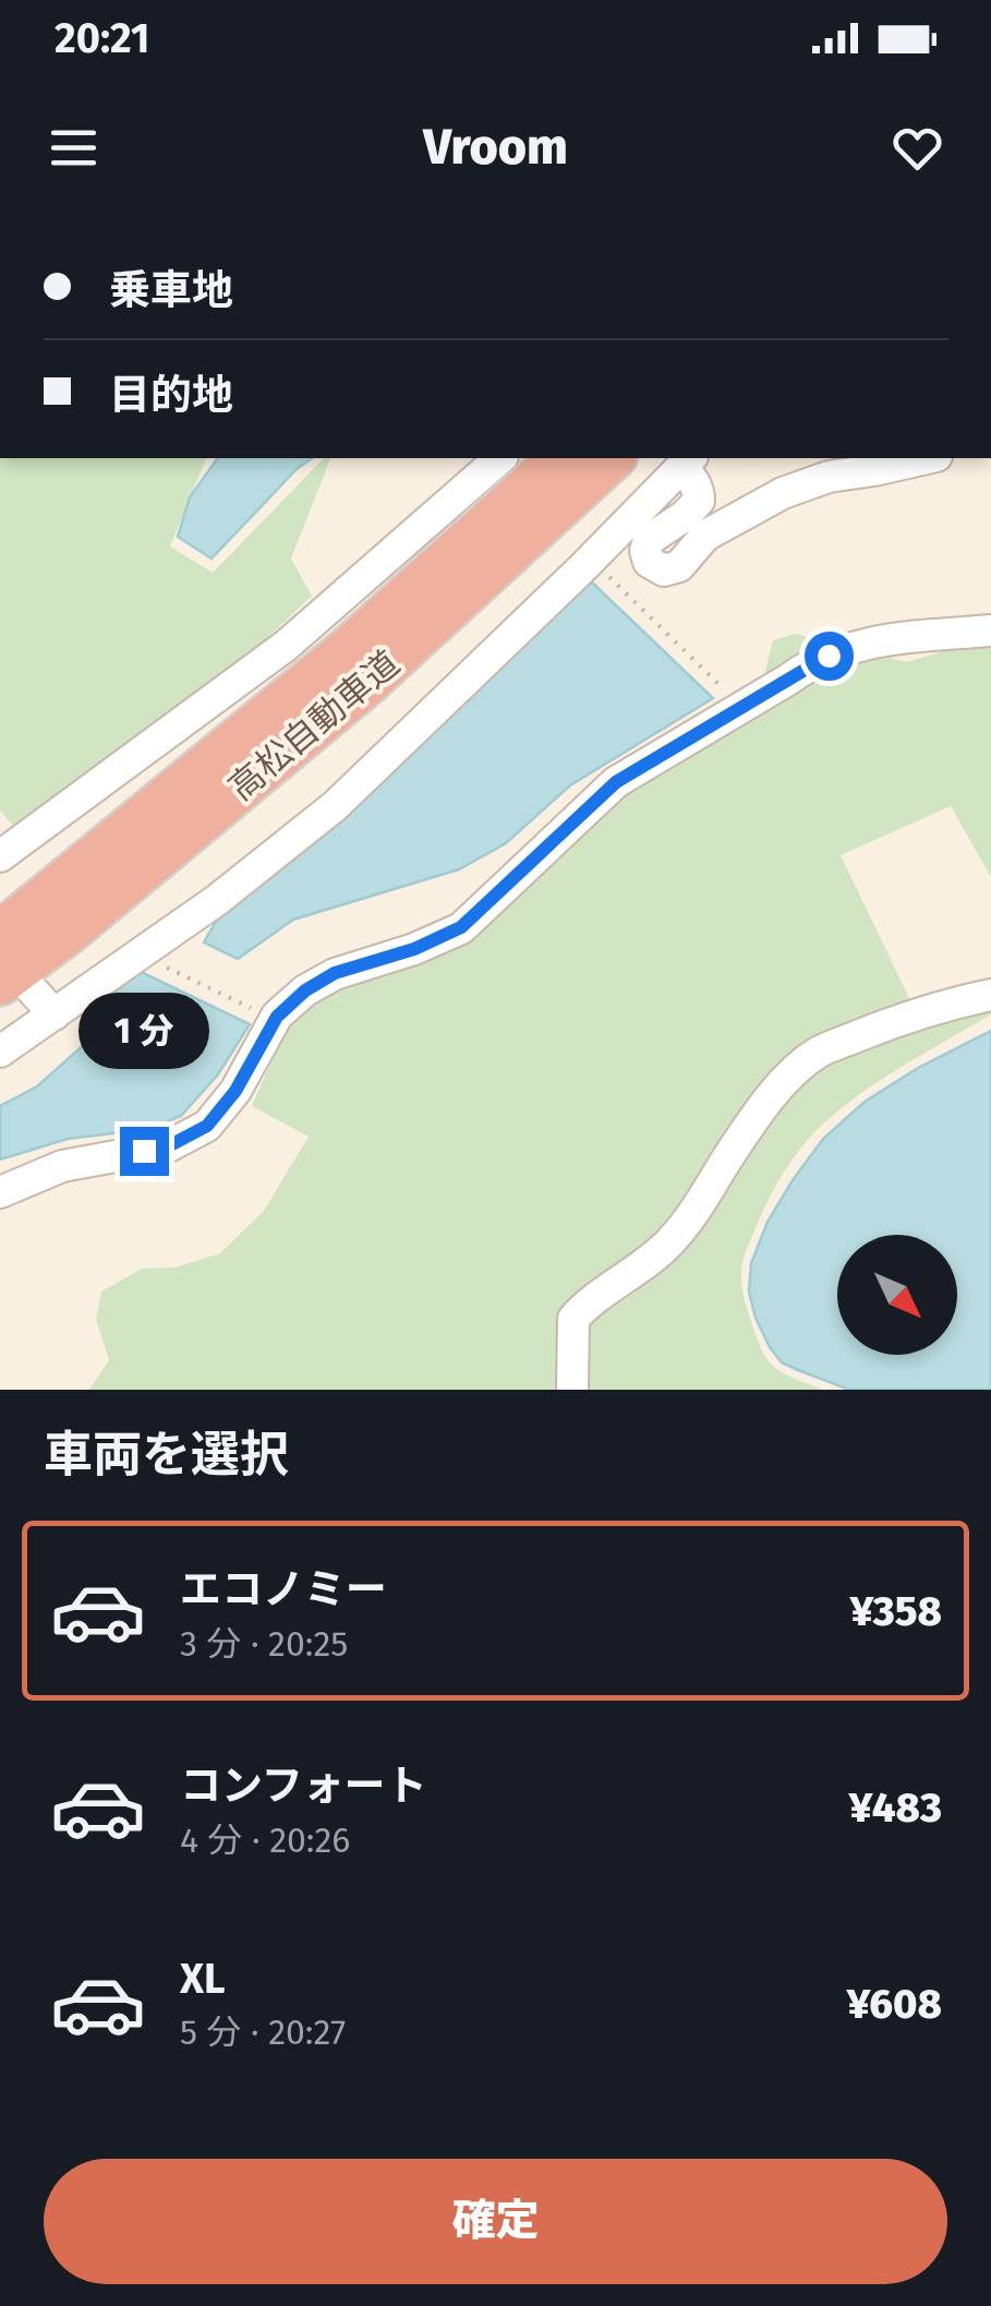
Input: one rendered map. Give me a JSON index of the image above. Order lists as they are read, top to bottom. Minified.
{"streets":{"highway":["高松自動車道"]},"north":"bottom right","page":{"status":"20:21","header":"Vroom","banner":["乗車地","目的地"],"bubble":"1 分","heading":"車両を選択","list":[{"name":"エコノミー","note":"3 分 · 20:25","value":"¥358"},{"name":"コンフォート","note":"4 分 · 20:26","value":"¥483"},{"name":"XL","note":"5 分 · 20:27","value":"¥608"}],"buttons":"確定"}}
